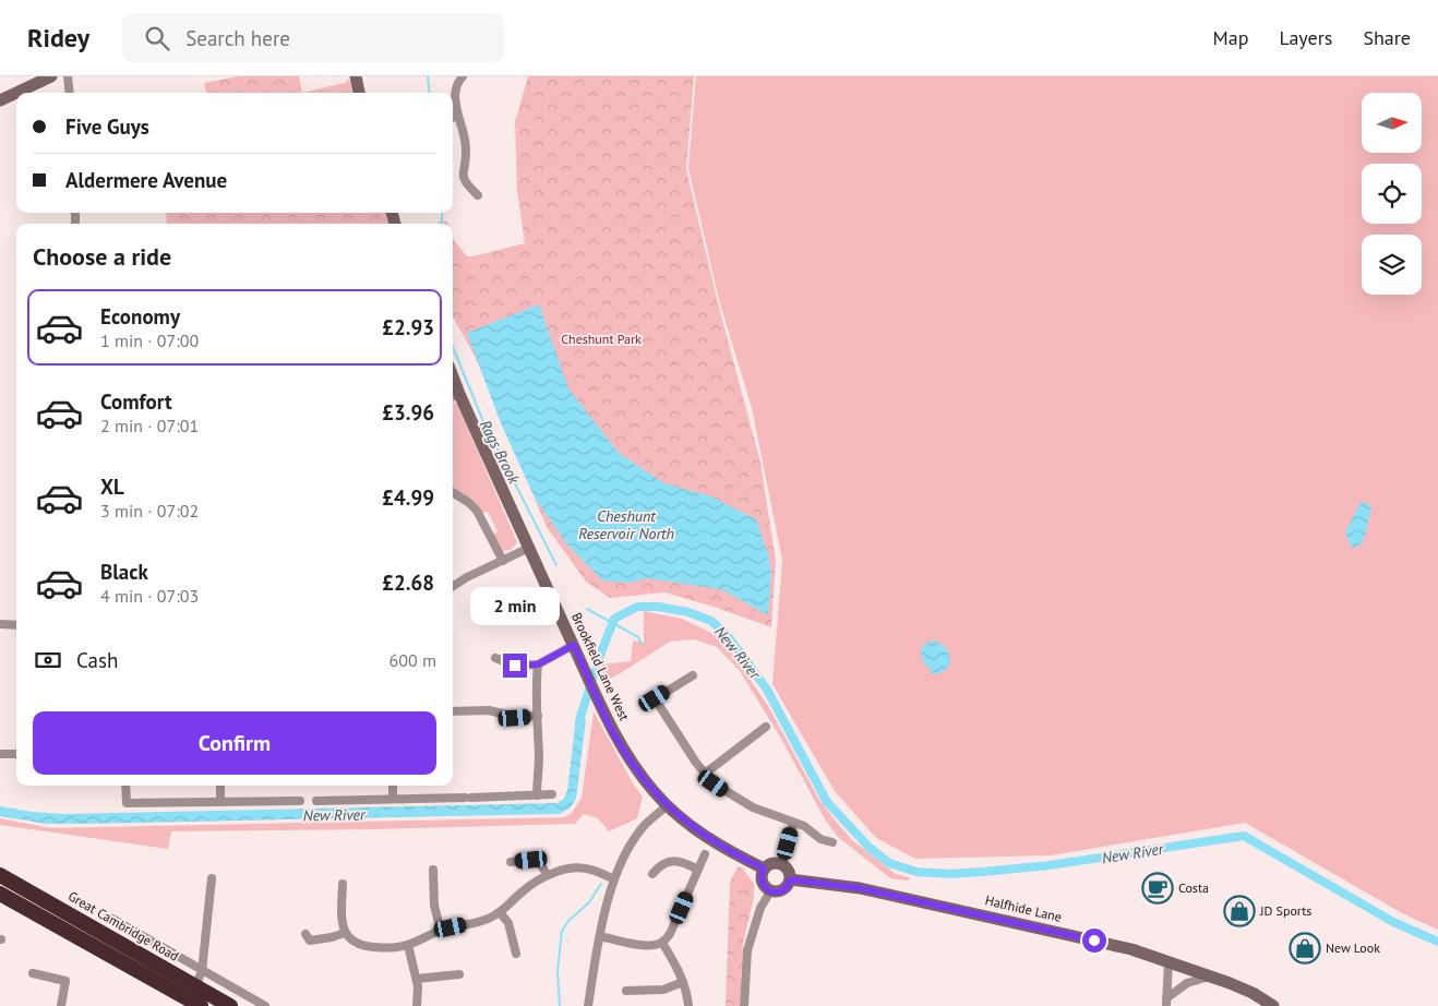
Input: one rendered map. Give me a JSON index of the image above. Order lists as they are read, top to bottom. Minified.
{"streets":{"highway":["Great Cambridge Road"],"main road":["Brookfield Lane West","Halfhide Lane"]},"crossings":[["Brookfield Lane West","Halfhide Lane"]],"water":["Rags Brook","Cheshunt Reservoir North","New River"],"parks":["Cheshunt Park"],"places":{"cafe":["Costa"],"shop":["JD Sports","New Look"]},"north":"right","page":{"header":"Ridey","search":"Search here","nav":["Map","Layers","Share"],"banner":["Five Guys","Aldermere Avenue"],"heading":"Choose a ride","list":[{"name":"Economy","note":"1 min · 07:00","value":"£2.93"},{"name":"Comfort","note":"2 min · 07:01","value":"£3.96"},{"name":"XL","note":"3 min · 07:02","value":"£4.99"},{"name":"Black","note":"4 min · 07:03","value":"£2.68"}],"bubble":"2 min","pay":["Cash","600 m"],"buttons":"Confirm"}}
